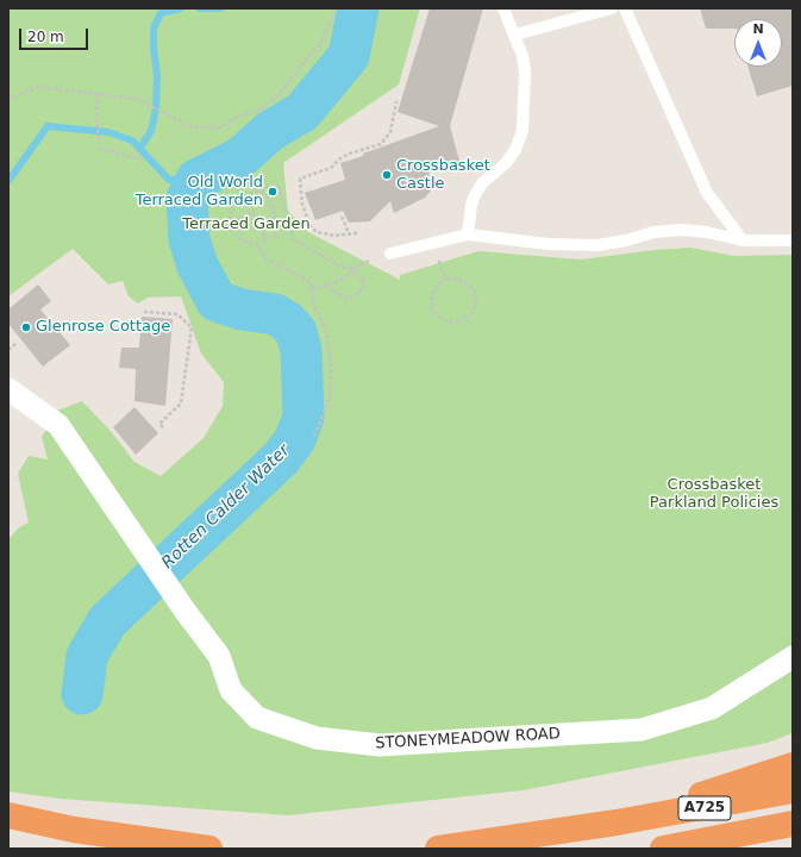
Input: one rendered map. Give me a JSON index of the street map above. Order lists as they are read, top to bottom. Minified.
{"streets":{"highway":["A725"],"street":["STONEYMEADOW ROAD"]},"water":["Rotten Calder Water"],"parks":["Terraced Garden","Crossbasket Parkland Policies"],"places":["Crossbasket Castle","Old World Terraced Garden","Glenrose Cottage"],"scale_bar":"20 m","north":"top"}
